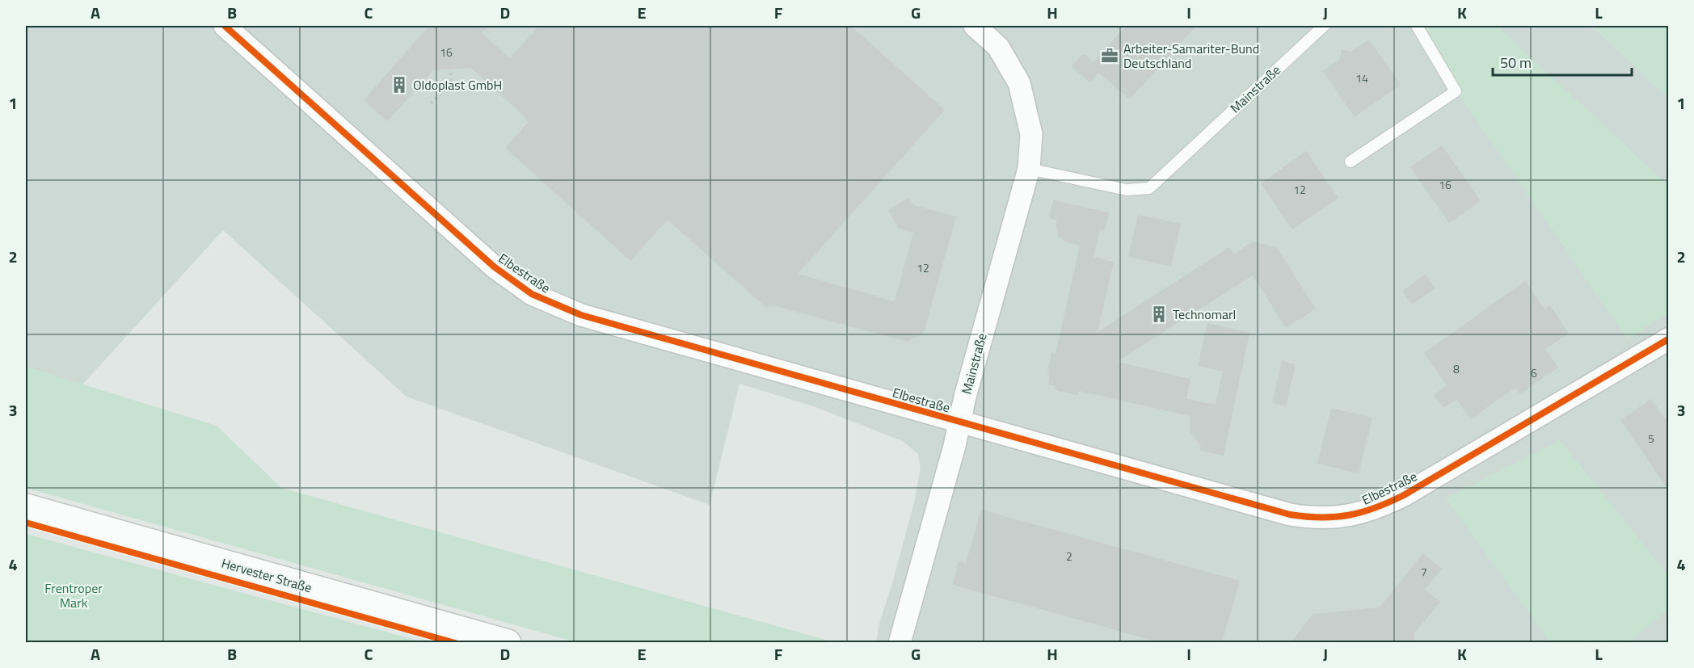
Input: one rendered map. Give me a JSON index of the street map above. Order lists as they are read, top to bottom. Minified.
{"streets":{"main road":["Hervester Straße"],"street":["Mainstraße","Elbestraße"]},"crossings":[["Mainstraße","Elbestraße"]],"parks":["Frentroper Mark"],"places":{"office":["Arbeiter-Samariter-Bund Deutschland"],"building":["Oldoplast GmbH","Technomarl"]},"house_numbers":["16","14","16","12","12","8","6","5","2","7"],"scale_bar":"50 m","grid":{"columns":["A","B","C","D","E","F","G","H","I","J","K","L"],"rows":["1","2","3","4"]}}
